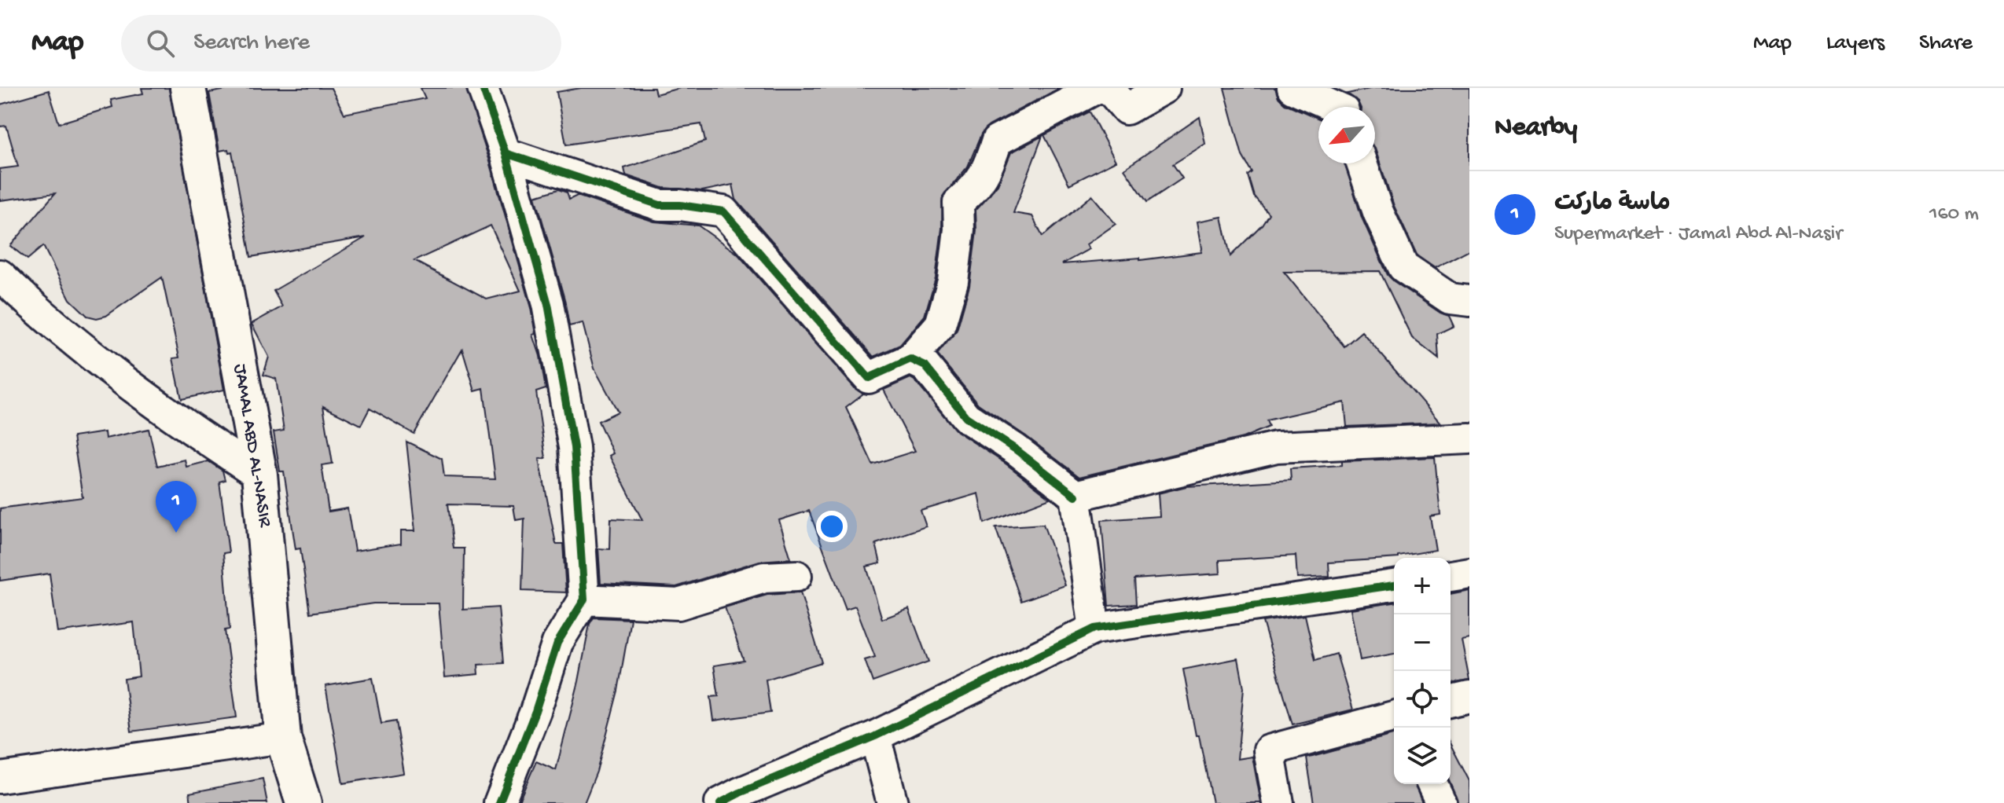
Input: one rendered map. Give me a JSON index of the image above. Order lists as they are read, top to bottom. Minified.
{"streets":{"main road":["JAMAL ABD AL-NASIR"]},"north":"bottom left","page":{"header":"Map","search":"Search here","nav":["Map","Layers","Share"],"heading":"Nearby","list":[{"mark":"1","name":"ماسة ماركت","note":"Supermarket · Jamal Abd Al-Nasir","value":"160 m"}],"pins":"1","map_buttons":["+","−"]}}
